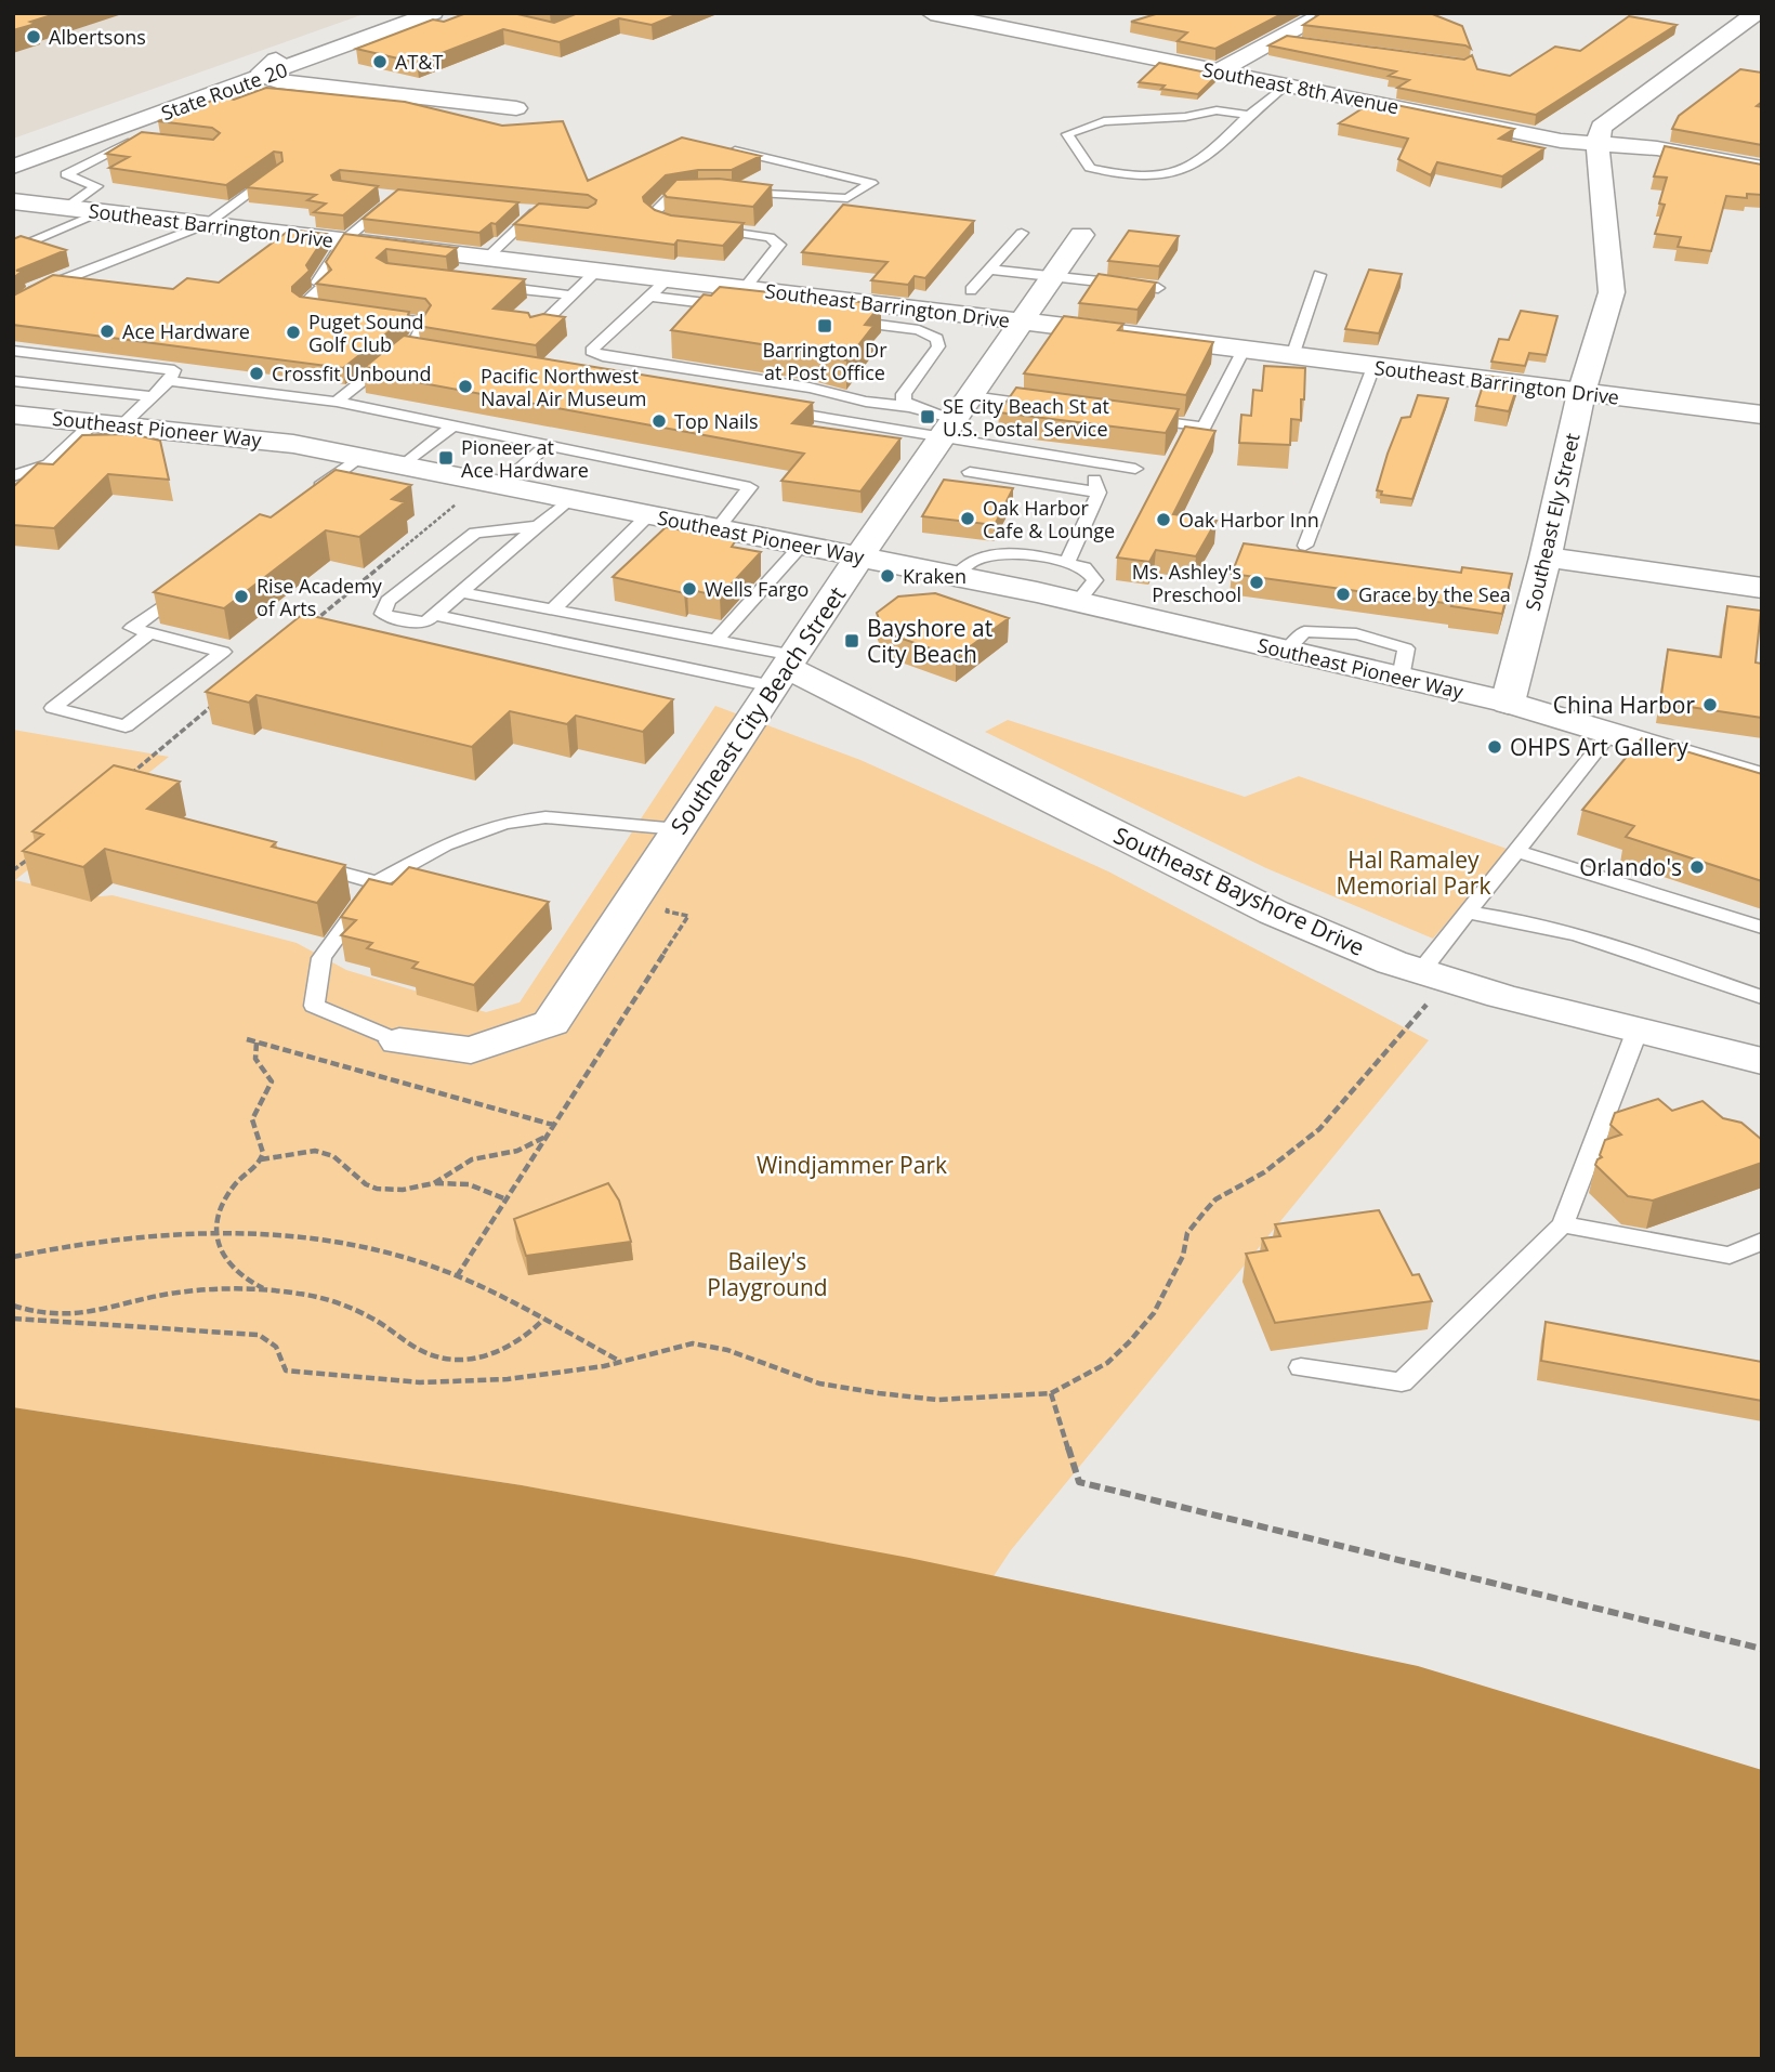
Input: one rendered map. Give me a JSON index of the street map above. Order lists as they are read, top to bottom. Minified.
{"streets":{"street":["Southeast 8th Avenue","State Route 20","Southeast Barrington Drive","Southeast Pioneer Way","Southeast Ely Street","Southeast City Beach Street","Southeast Bayshore Drive"]},"crossings":[["Southeast 8th Avenue","Southeast Ely Street"],["Southeast Barrington Drive","Southeast Ely Street"],["Southeast Barrington Drive","Southeast City Beach Street"],["Southeast Pioneer Way","Southeast Ely Street"],["Southeast Pioneer Way","Southeast City Beach Street"],["Southeast City Beach Street","Southeast Bayshore Drive"]],"parks":["Hal Ramaley Memorial Park","Windjammer Park","Bailey's Playground"],"places":{"other":["Albertsons","AT&T","Ace Hardware","Puget Sound Golf Club","Crossfit Unbound","Pacific Northwest Naval Air Museum","Top Nails","Oak Harbor Cafe & Lounge","Oak Harbor Inn","Kraken","Ms. Ashley's Preschool","Wells Fargo","Grace by the Sea","Rise Academy of Arts","China Harbor","OHPS Art Gallery","Orlando's"],"transit":["Barrington Dr at Post Office","SE City Beach St at U.S. Postal Service","Pioneer at Ace Hardware","Bayshore at City Beach"]}}
